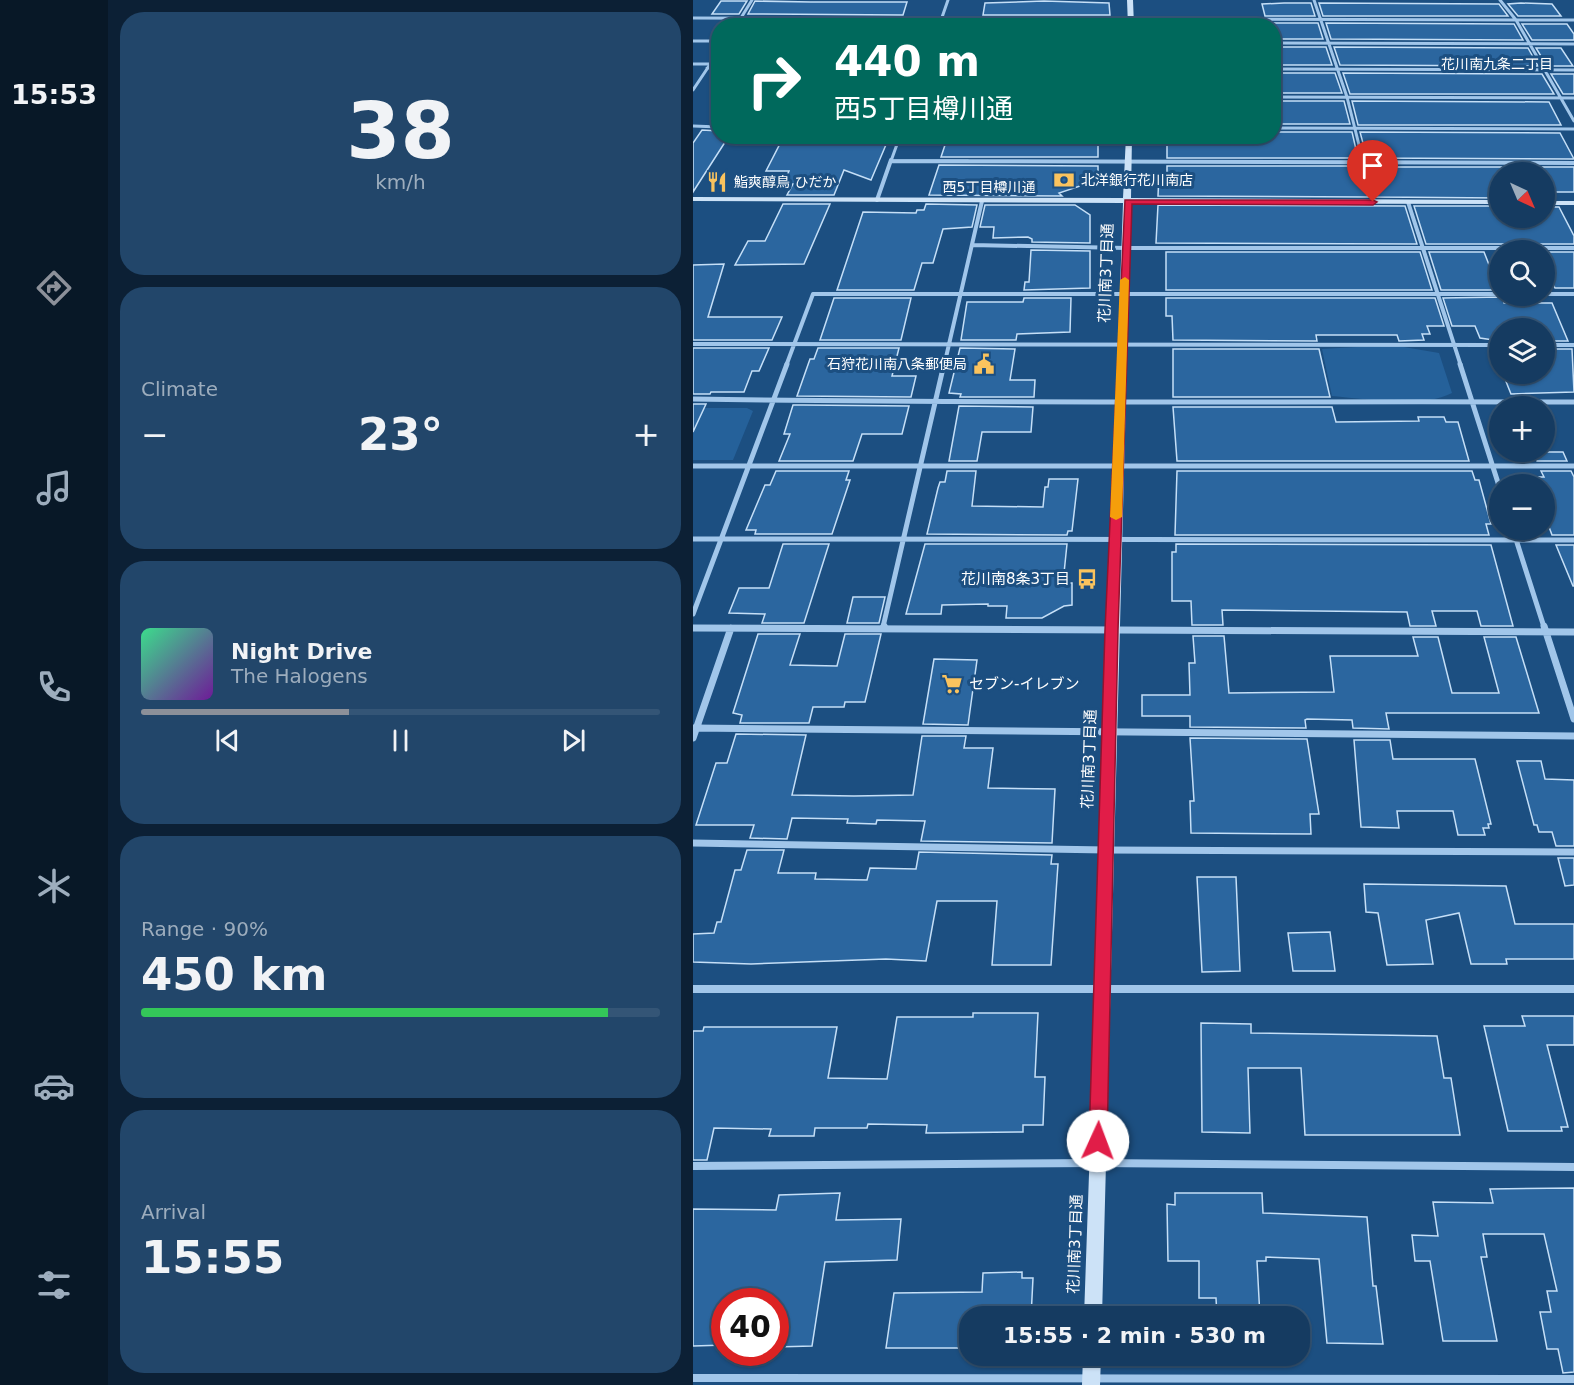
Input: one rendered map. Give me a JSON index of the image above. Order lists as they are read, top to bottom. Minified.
{"streets":{"street":["西5丁目樽川通","花川南3丁目通"]},"crossings":[["西5丁目樽川通","花川南3丁目通"]],"districts":["花川南九条二丁目"],"places":{"bank":["北洋銀行花川南店"],"restaurant":["鮨爽醇鳥 ひだか"],"public building":["石狩花川南八条郵便局"],"bus stop":["花川南8条3丁目"],"supermarket":["セブン-イレブン"]},"north":"bottom right","page":{"tabs":"15:53","tile":[["38","km/h"],"Climate",["Range · 90%","450 km"],["Arrival","15:55"]],"turn":["440 m","西5丁目樽川通"],"map_buttons":["+","−"],"heat":["−","23°","+"],"song":["Night Drive","The Halogens"],"limit":"40","trip":"15:55 · 2 min · 530 m"}}
